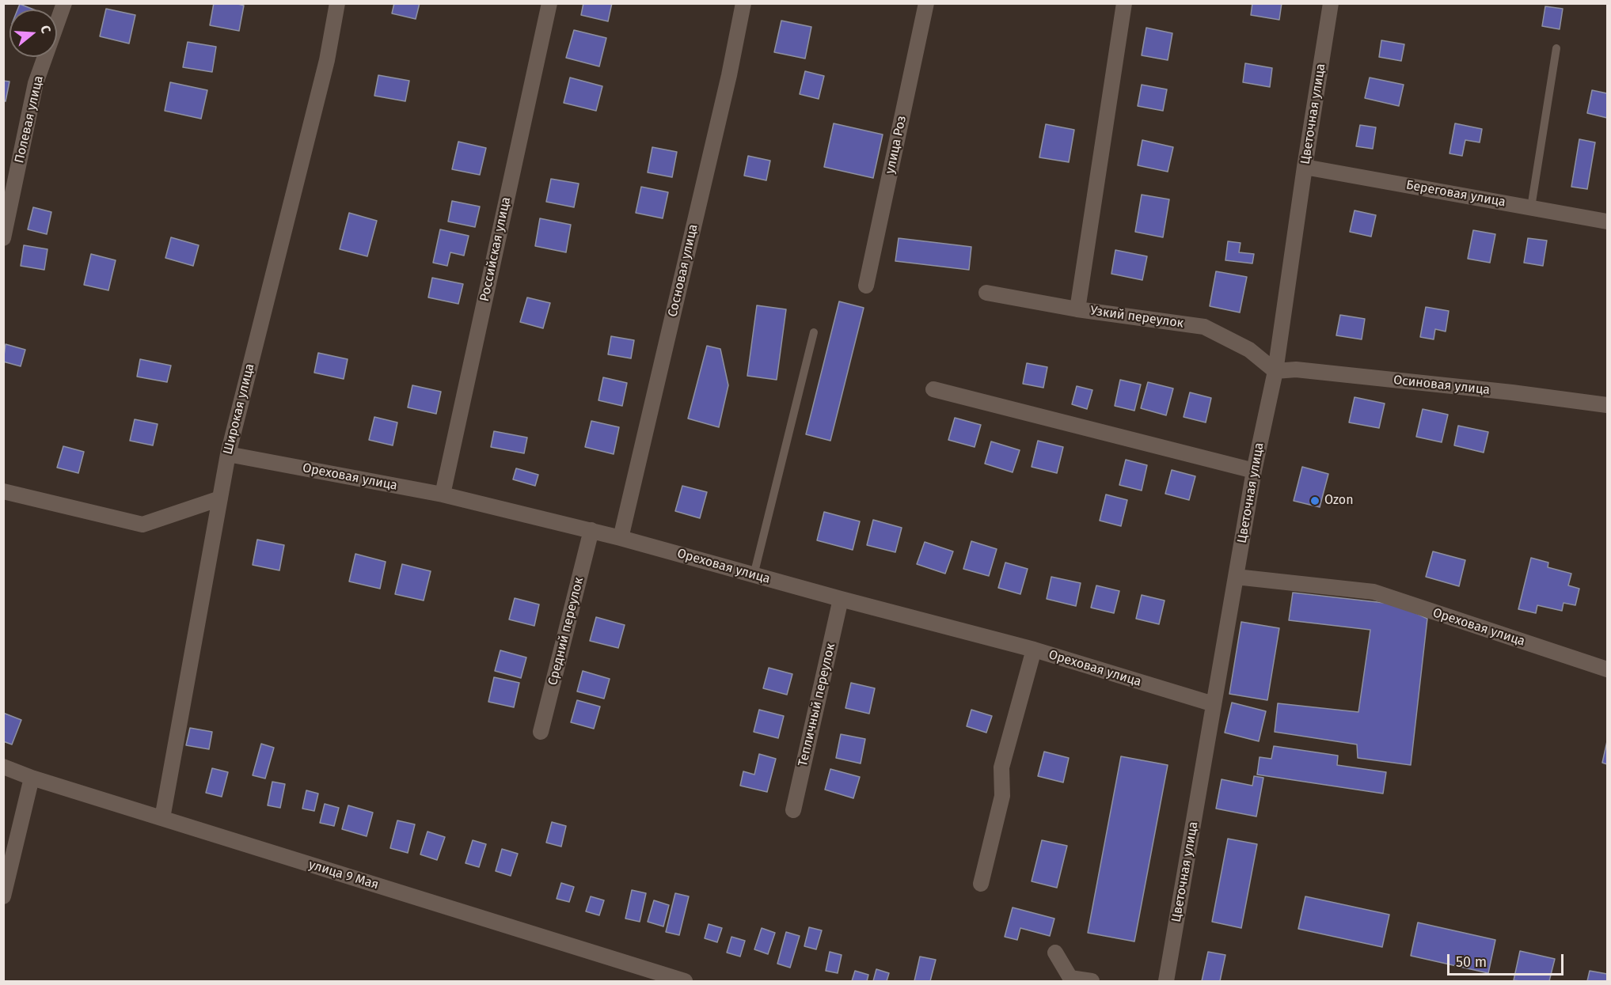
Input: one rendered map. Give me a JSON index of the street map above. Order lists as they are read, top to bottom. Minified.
{"streets":{"street":["Цветочная улица","Полевая улица","улица Роз","Береговая улица","Российская улица","Сосновая улица","Узкий переулок","Осиновая улица","Широкая улица","Ореховая улица","Средний переулок","Тепличный переулок","улица 9 Мая"]},"crossings":[["Цветочная улица","Береговая улица"],["Цветочная улица","Узкий переулок"],["Цветочная улица","Осиновая улица"],["Цветочная улица","Ореховая улица"],["Российская улица","Ореховая улица"],["Сосновая улица","Ореховая улица"],["Узкий переулок","Осиновая улица"],["Широкая улица","Ореховая улица"],["Широкая улица","улица 9 Мая"],["Ореховая улица","Средний переулок"],["Ореховая улица","Тепличный переулок"]],"places":["Ozon"],"scale_bar":"50 m","north":"right"}
